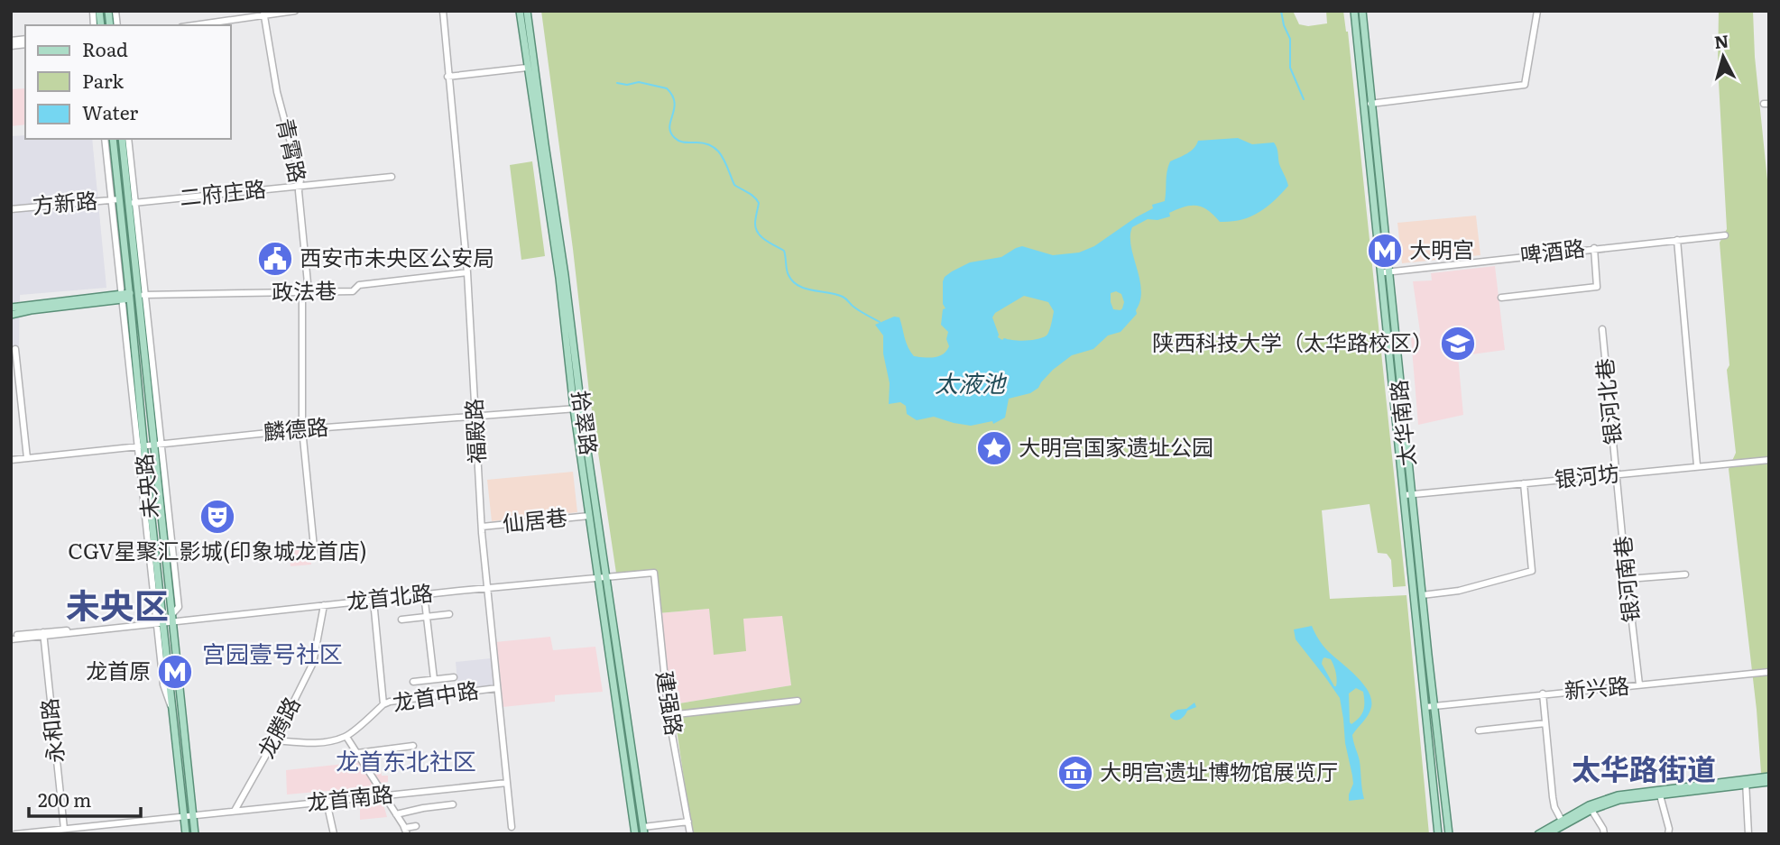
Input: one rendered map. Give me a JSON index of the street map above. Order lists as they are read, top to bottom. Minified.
{"streets":{"main road":["拾翠路","太华南路","未央路"],"street":["青霄路","二府庄路","方新路","啤酒路","政法巷","银河北巷","麟德路","福殿路","银河坊","仙居巷","银河南巷","龙首北路","新兴路","龙首中路","建强路","龙腾路","永和路","龙首南路"]},"crossings":[["青霄路","二府庄路"],["青霄路","政法巷"],["青霄路","麟德路"],["二府庄路","未央路"],["方新路","未央路"],["啤酒路","太华南路"],["政法巷","福殿路"],["政法巷","未央路"],["银河北巷","银河坊"],["银河北巷","银河南巷"],["拾翠路","麟德路"],["拾翠路","仙居巷"],["拾翠路","龙首北路"],["太华南路","银河坊"],["太华南路","新兴路"],["麟德路","福殿路"],["麟德路","未央路"],["福殿路","仙居巷"],["福殿路","龙首北路"],["福殿路","龙首中路"],["福殿路","龙首南路"],["银河坊","银河南巷"],["未央路","龙首北路"],["未央路","龙首南路"],["银河南巷","新兴路"],["龙首北路","建强路"],["龙首北路","龙腾路"],["龙首北路","永和路"],["龙首中路","龙腾路"],["龙腾路","龙首南路"],["永和路","龙首南路"]],"districts":["未央区","宫园壹号社区","龙首东北社区","太华路街道"],"water":["太液池"],"places":{"metro station":["大明宫","龙首原"],"public building":["西安市未央区公安局"],"school or university":["陕西科技大学（太华路校区）"],"place":["大明宫国家遗址公园"],"theatre":["CGV星聚汇影城(印象城龙首店)"],"museum":["大明宫遗址博物馆展览厅"]},"legend":["Road","Park","Water"],"scale_bar":"200 m","north":"top"}
